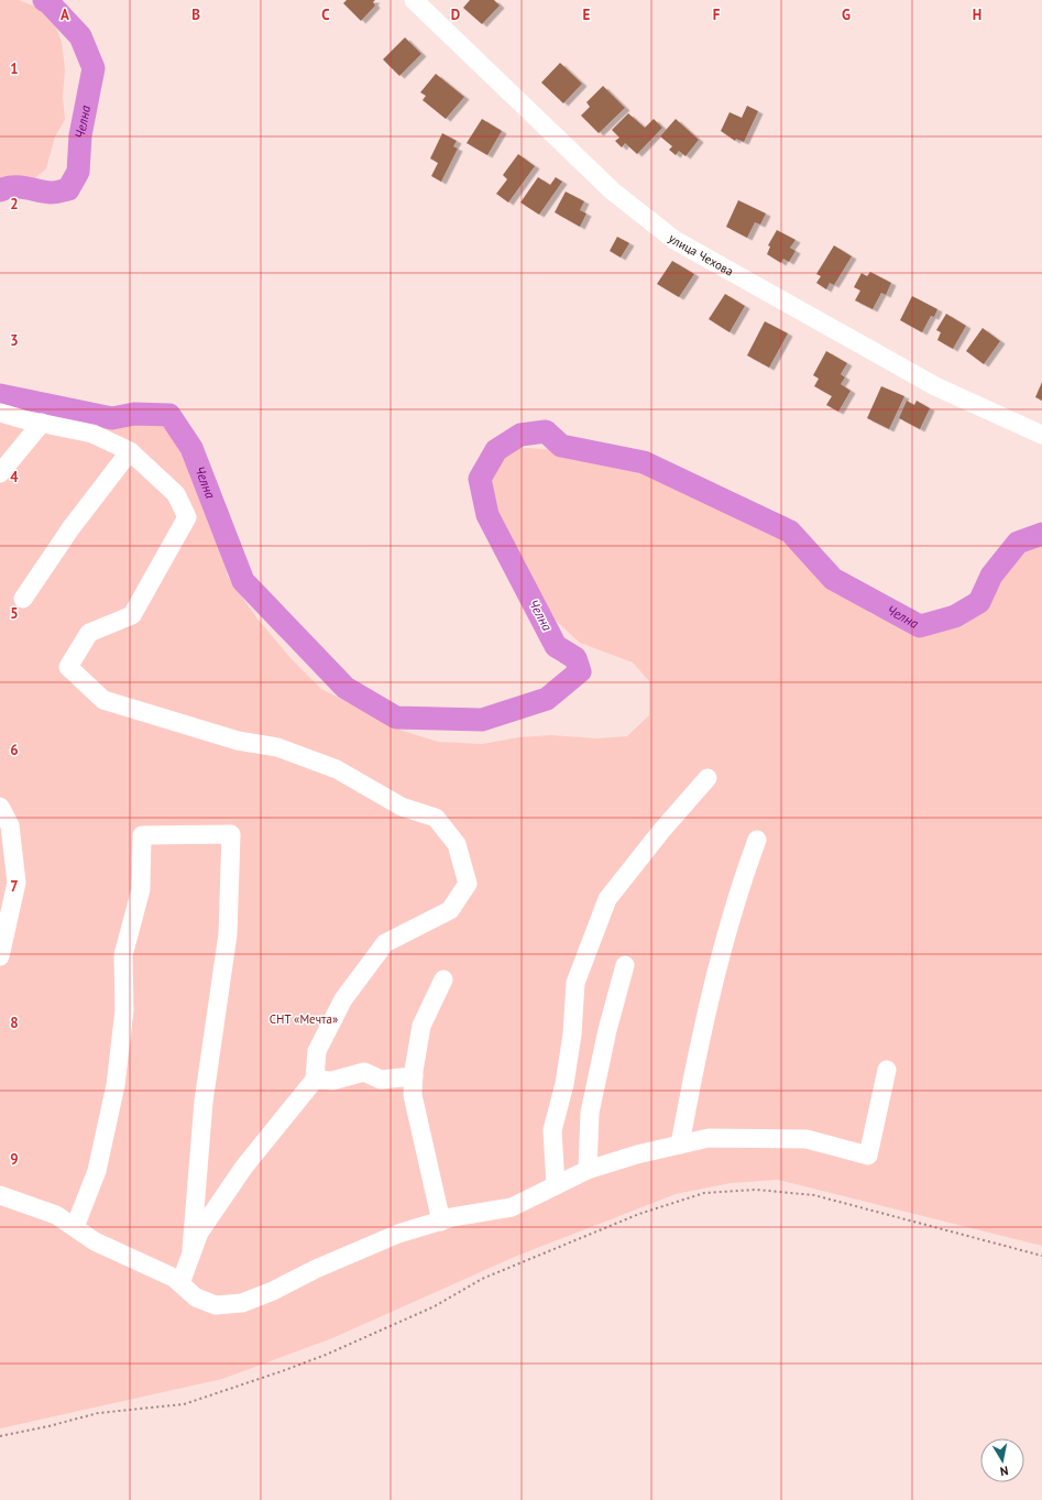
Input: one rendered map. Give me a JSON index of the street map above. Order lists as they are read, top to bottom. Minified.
{"streets":{"street":["улица Чехова"]},"water":["Челна"],"parks":["СНТ «Мечта»"],"north":"bottom","grid":{"columns":["A","B","C","D","E","F","G","H"],"rows":["1","2","3","4","5","6","7","8","9"]}}
